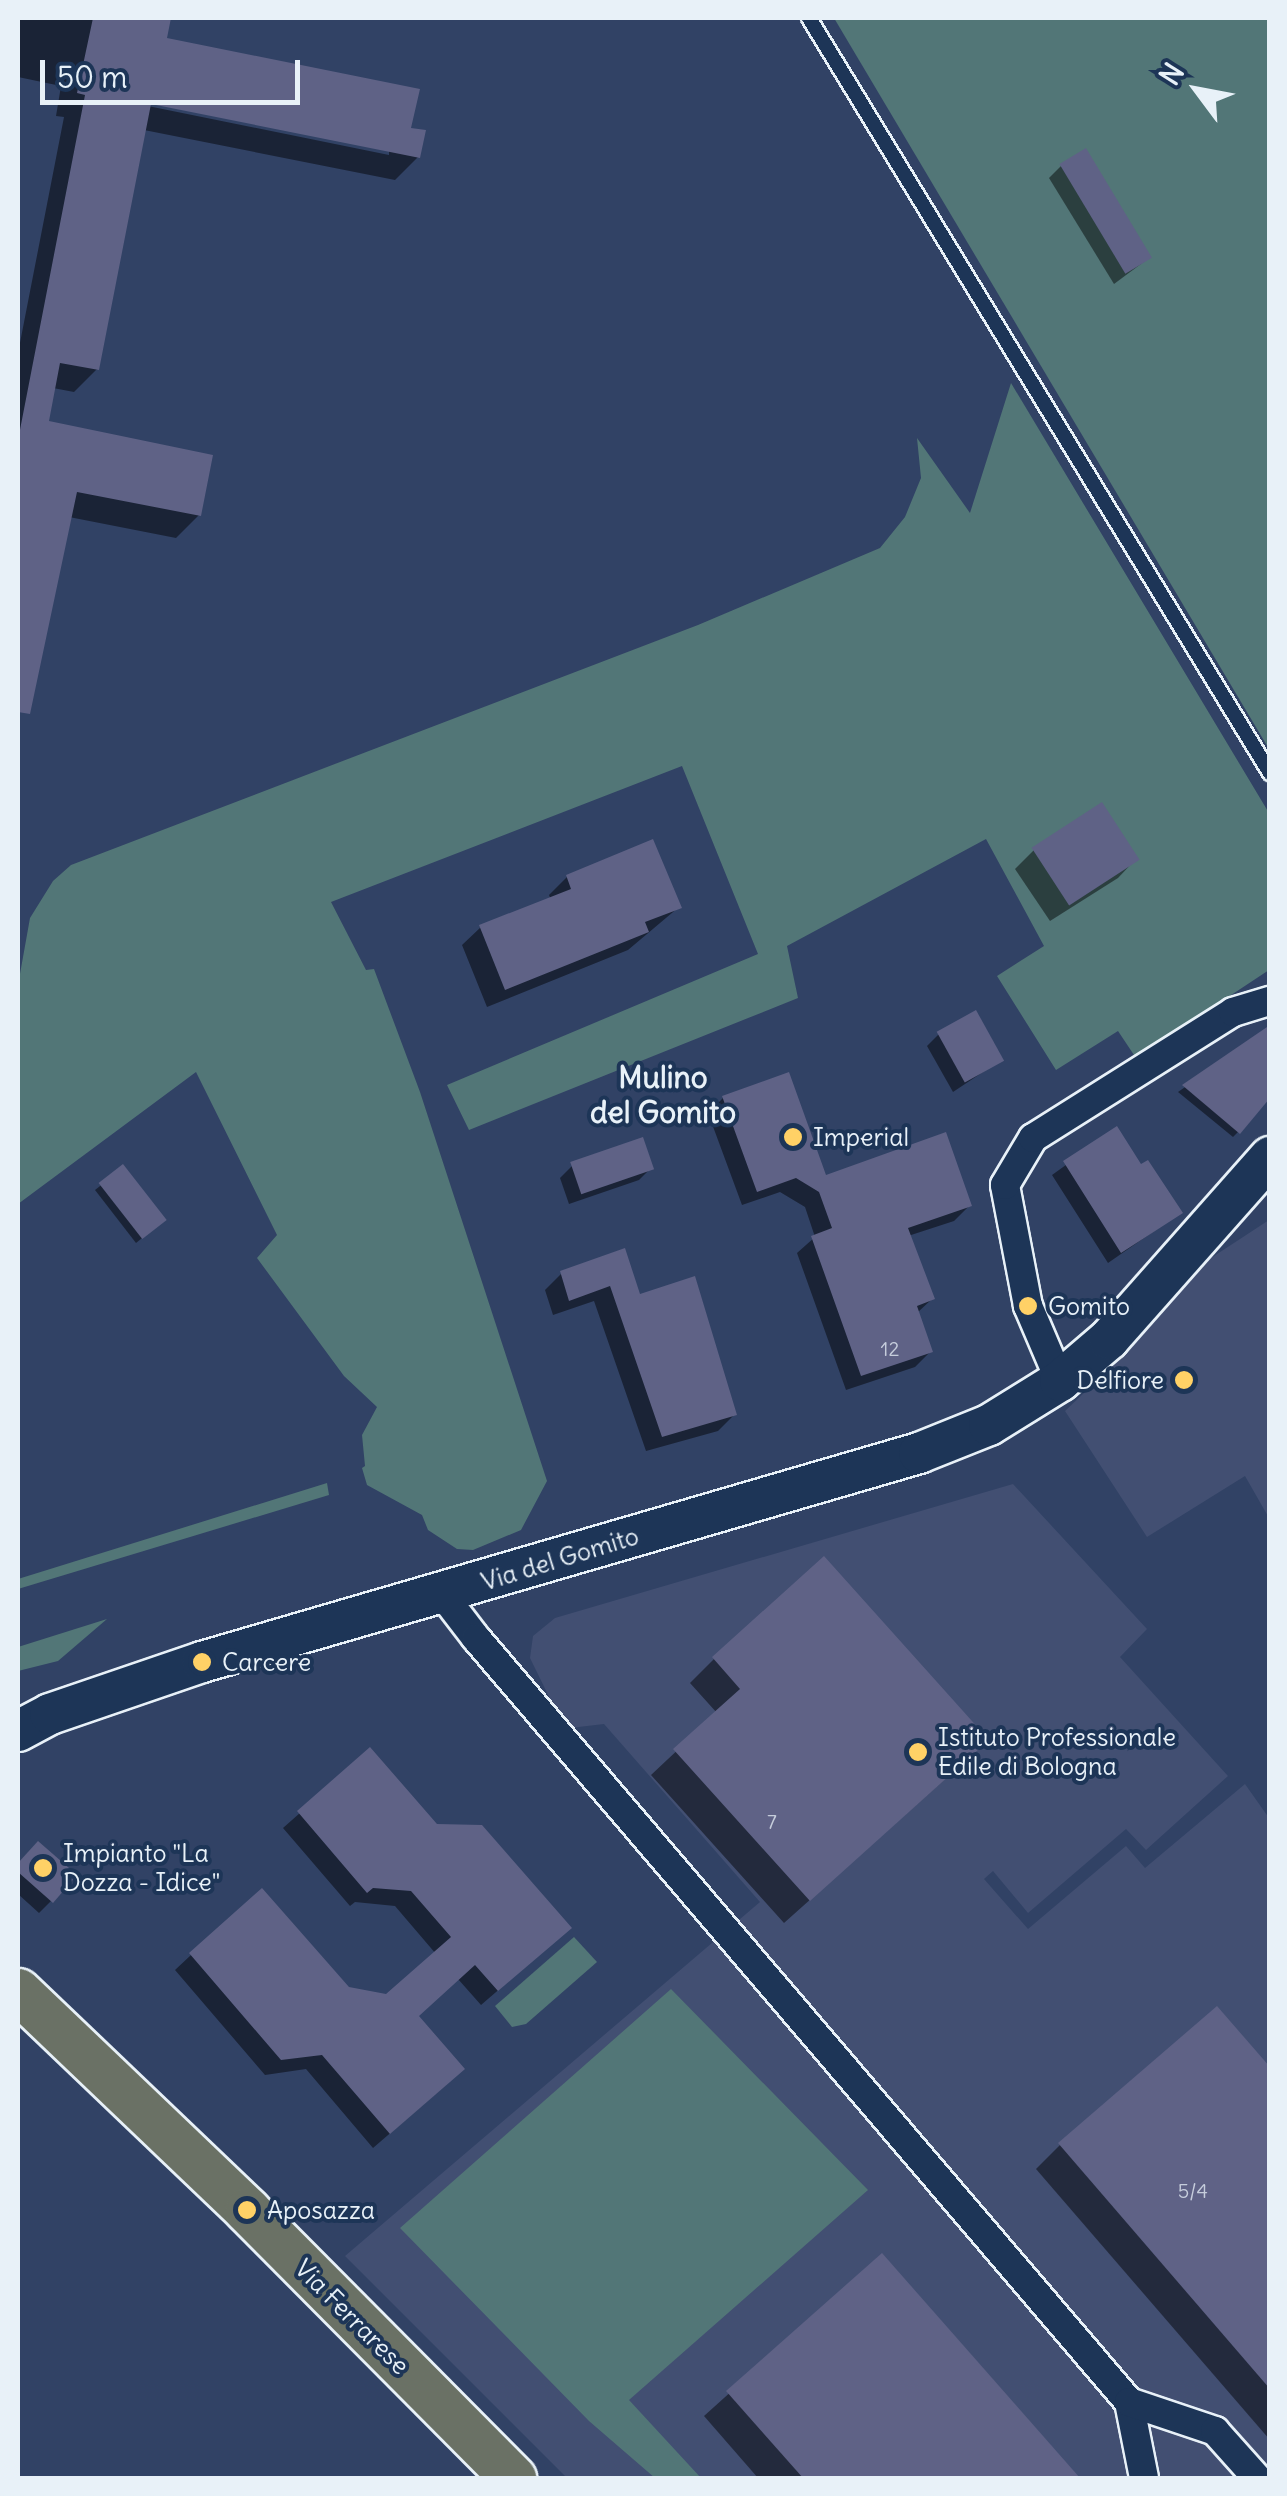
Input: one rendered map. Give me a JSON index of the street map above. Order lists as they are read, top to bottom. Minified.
{"streets":{"main road":["Via Ferrarese"],"street":["Via del Gomito"]},"districts":["Mulino del Gomito"],"places":["Imperial","Gomito","Delfiore","Carcere","Istituto Professionale Edile di Bologna","Impianto \"La Dozza - Idice\"","Aposazza"],"house_numbers":["12","7","5/4"],"scale_bar":"50 m","north":"top left"}
